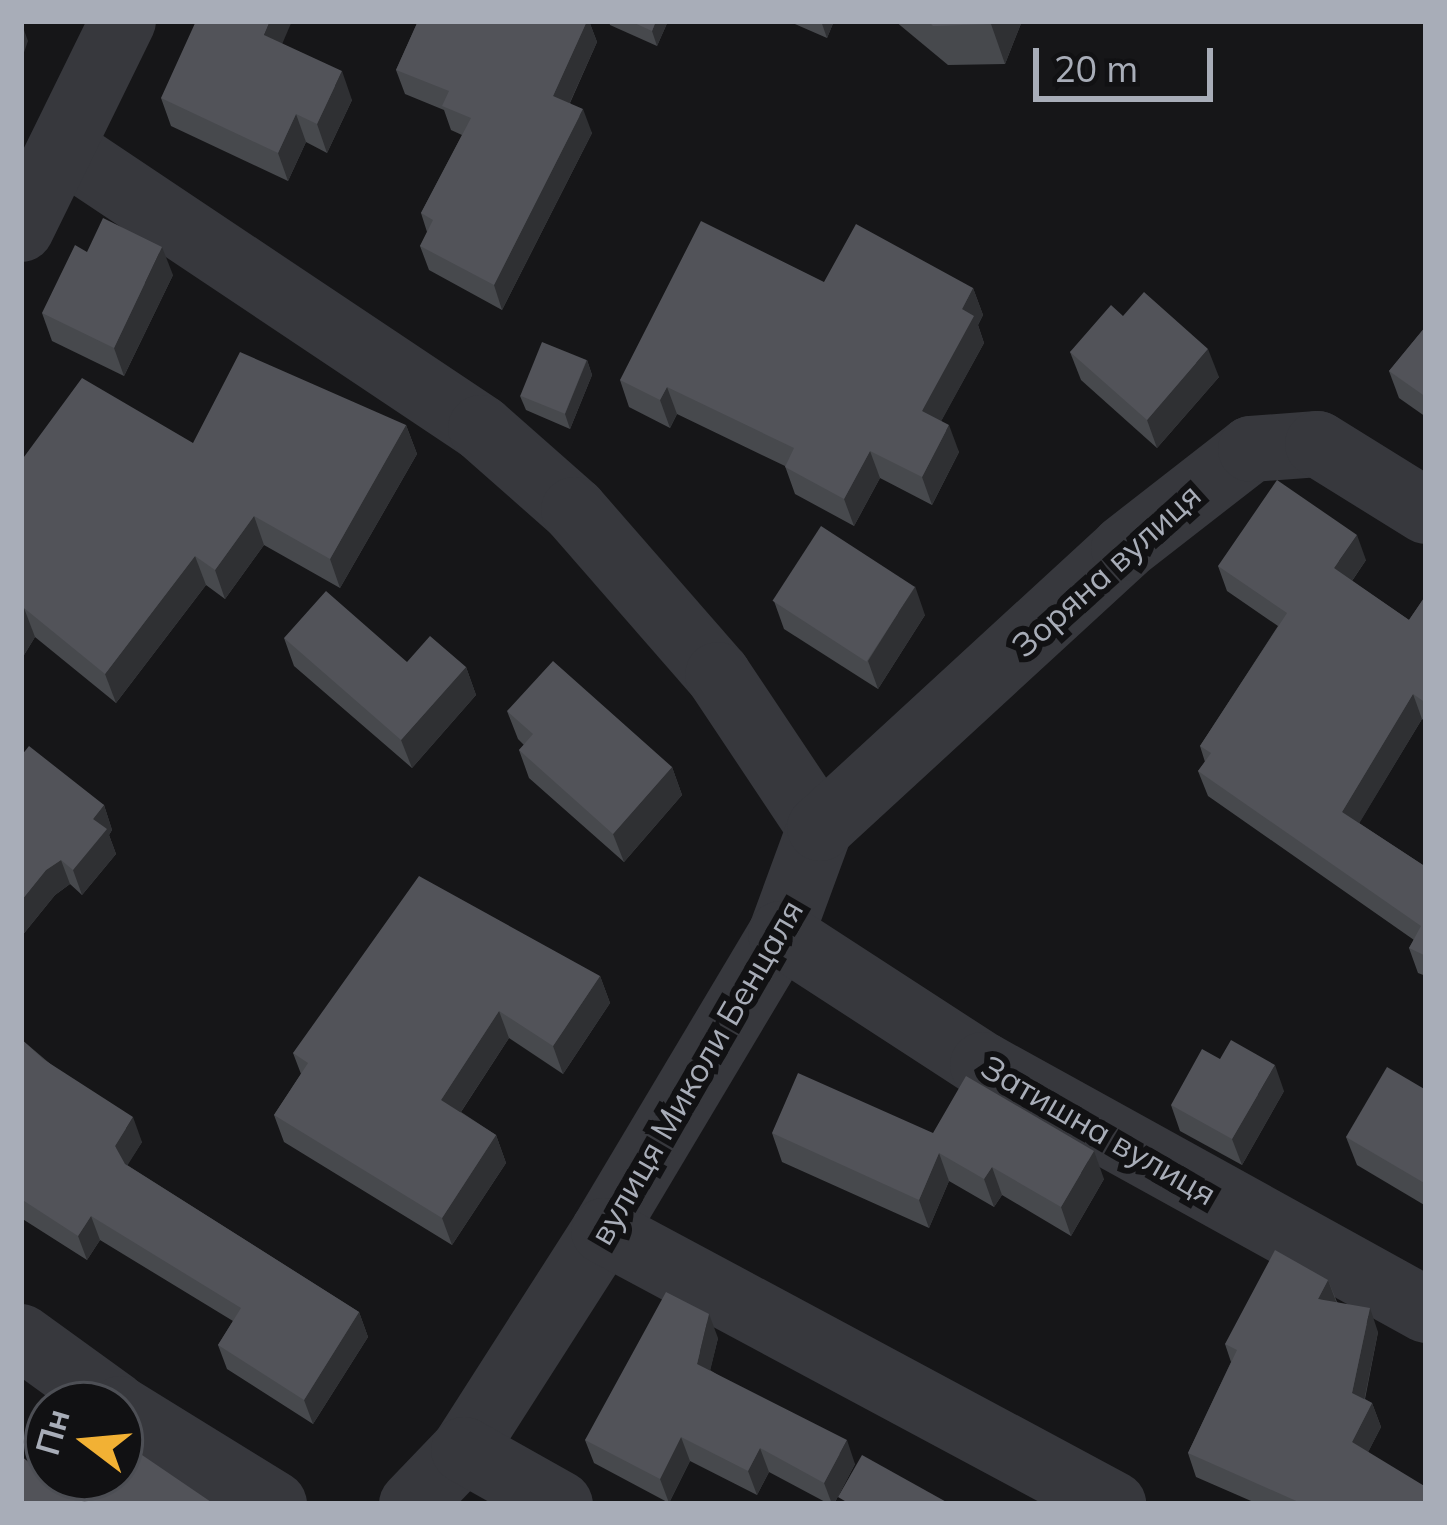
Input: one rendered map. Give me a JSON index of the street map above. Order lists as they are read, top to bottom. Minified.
{"streets":{"street":["Зоряна вулиця","вулиця Миколи Бенцаля","Затишна вулиця"]},"crossings":[["Зоряна вулиця","вулиця Миколи Бенцаля"],["вулиця Миколи Бенцаля","Затишна вулиця"]],"scale_bar":"20 m","north":"left"}
